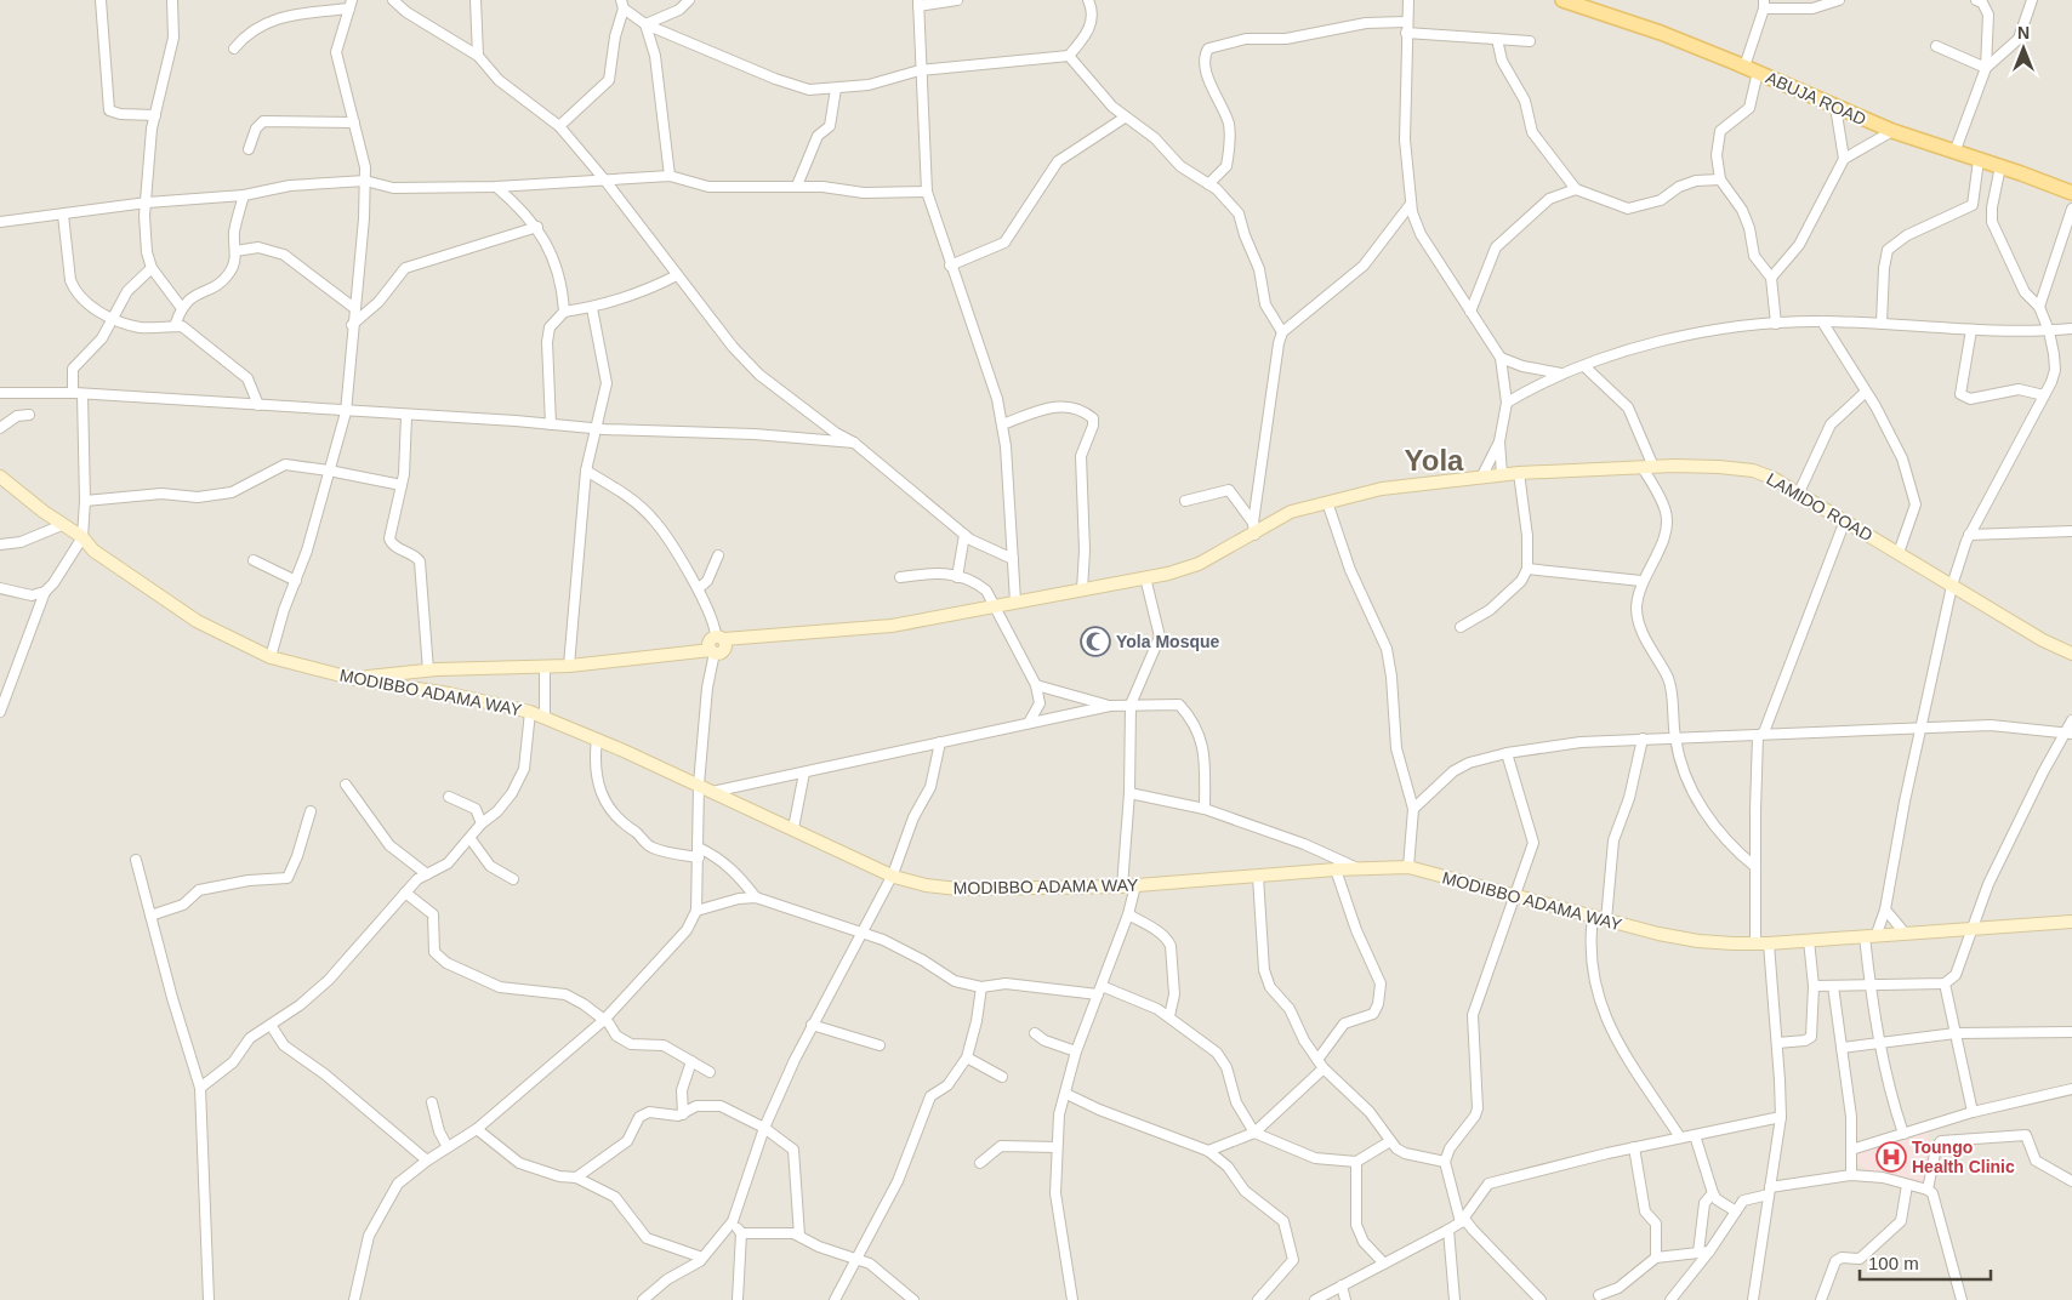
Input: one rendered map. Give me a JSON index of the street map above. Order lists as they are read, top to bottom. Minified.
{"streets":{"main road":["ABUJA ROAD","LAMIDO ROAD","MODIBBO ADAMA WAY"]},"districts":["Yola"],"places":{"mosque":["Yola Mosque"],"hospital":["Toungo Health Clinic"]},"scale_bar":"100 m","north":"top"}
